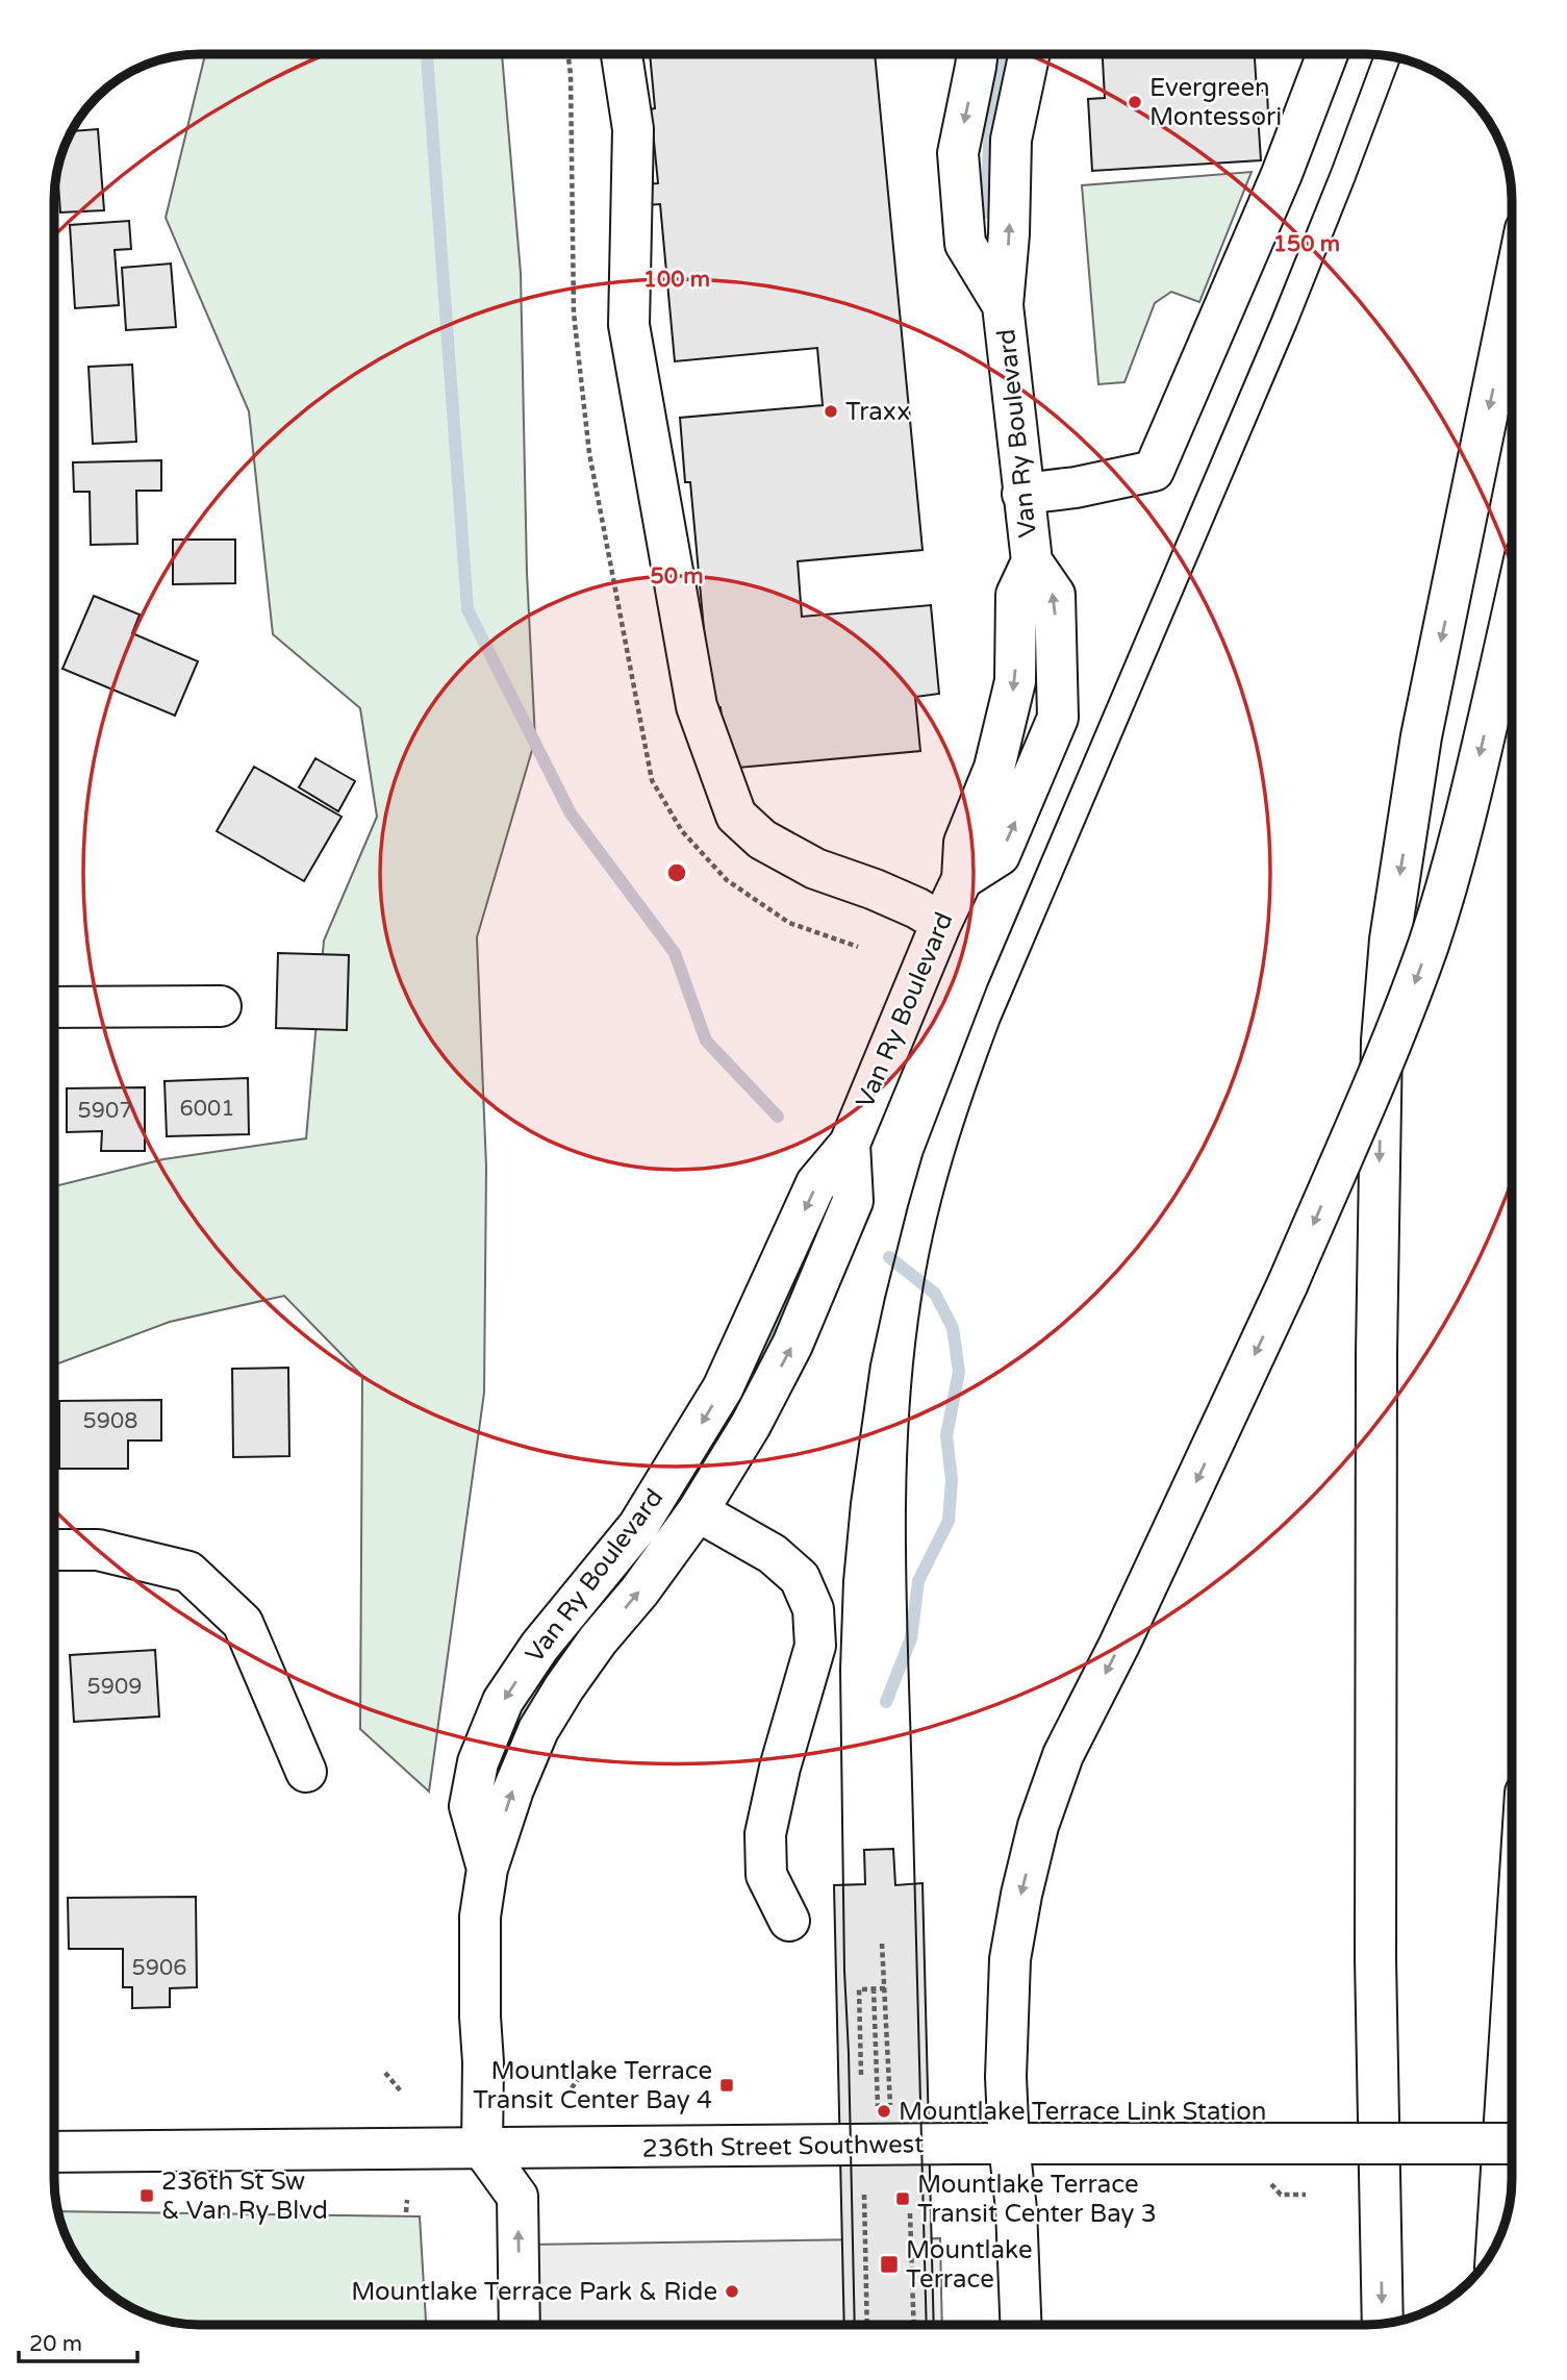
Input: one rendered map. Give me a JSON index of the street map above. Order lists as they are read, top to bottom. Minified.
{"streets":{"main road":["Van Ry Boulevard","236th Street Southwest"]},"crossings":[["Van Ry Boulevard","236th Street Southwest"]],"places":{"other":["Evergreen Montessori","Traxx","Mountlake Terrace Link Station","Mountlake Terrace Park & Ride"],"transit":["Mountlake Terrace Transit Center Bay 4","236th St Sw & Van Ry Blvd","Mountlake Terrace Transit Center Bay 3","Mountlake Terrace"]},"house_numbers":["6001","5907","5908","5909","5906"],"scale_bar":"20 m","rings":["150 m","100 m","50 m"]}
